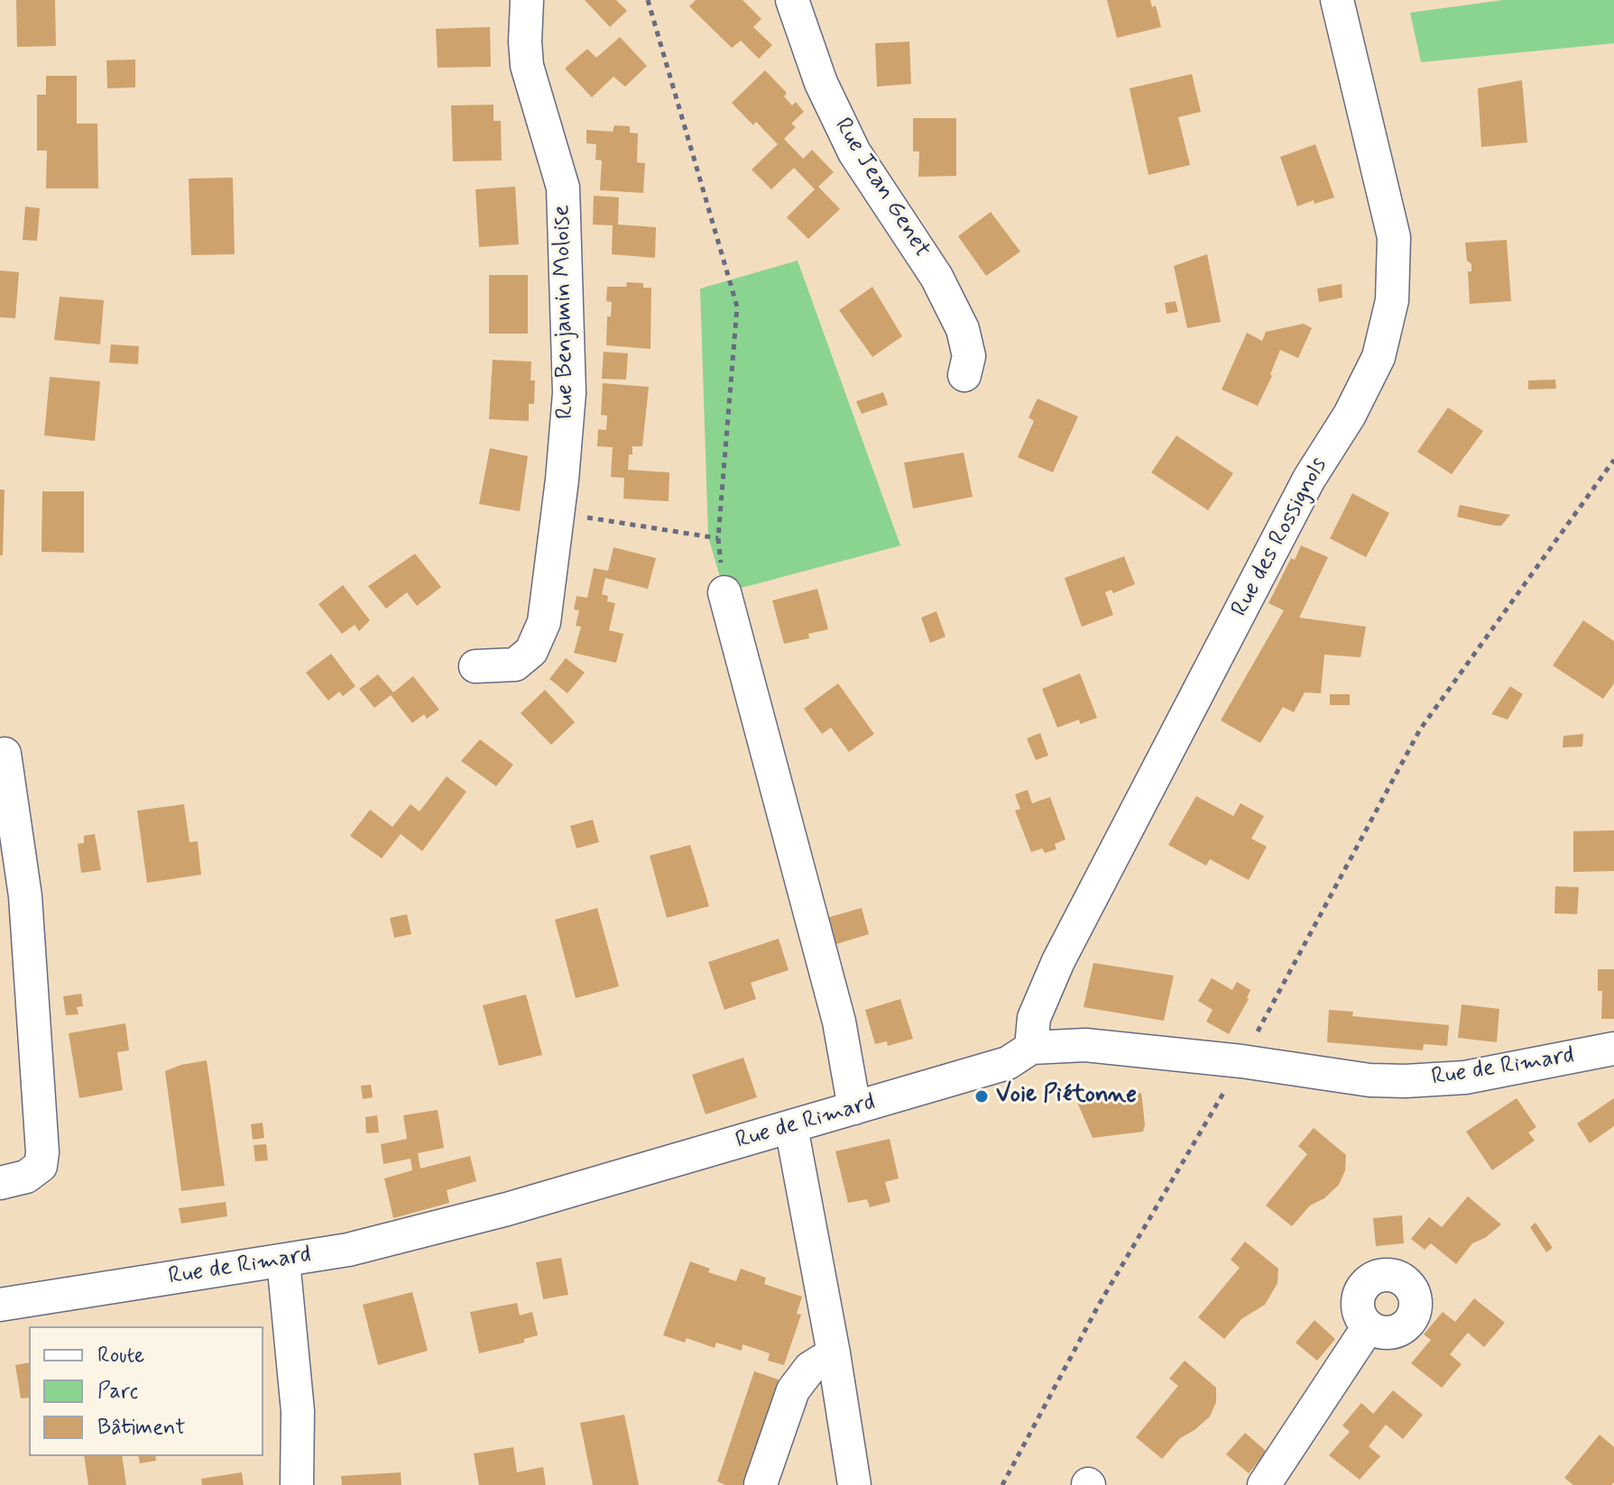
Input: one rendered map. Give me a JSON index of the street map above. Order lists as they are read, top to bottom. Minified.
{"streets":{"street":["Rue Jean Genet","Rue Benjamin Moloise","Rue des Rossignols","Rue de Rimard"]},"crossings":[["Rue des Rossignols","Rue de Rimard"]],"places":["Voie Piétonne"],"legend":["Route","Parc","Bâtiment"]}
